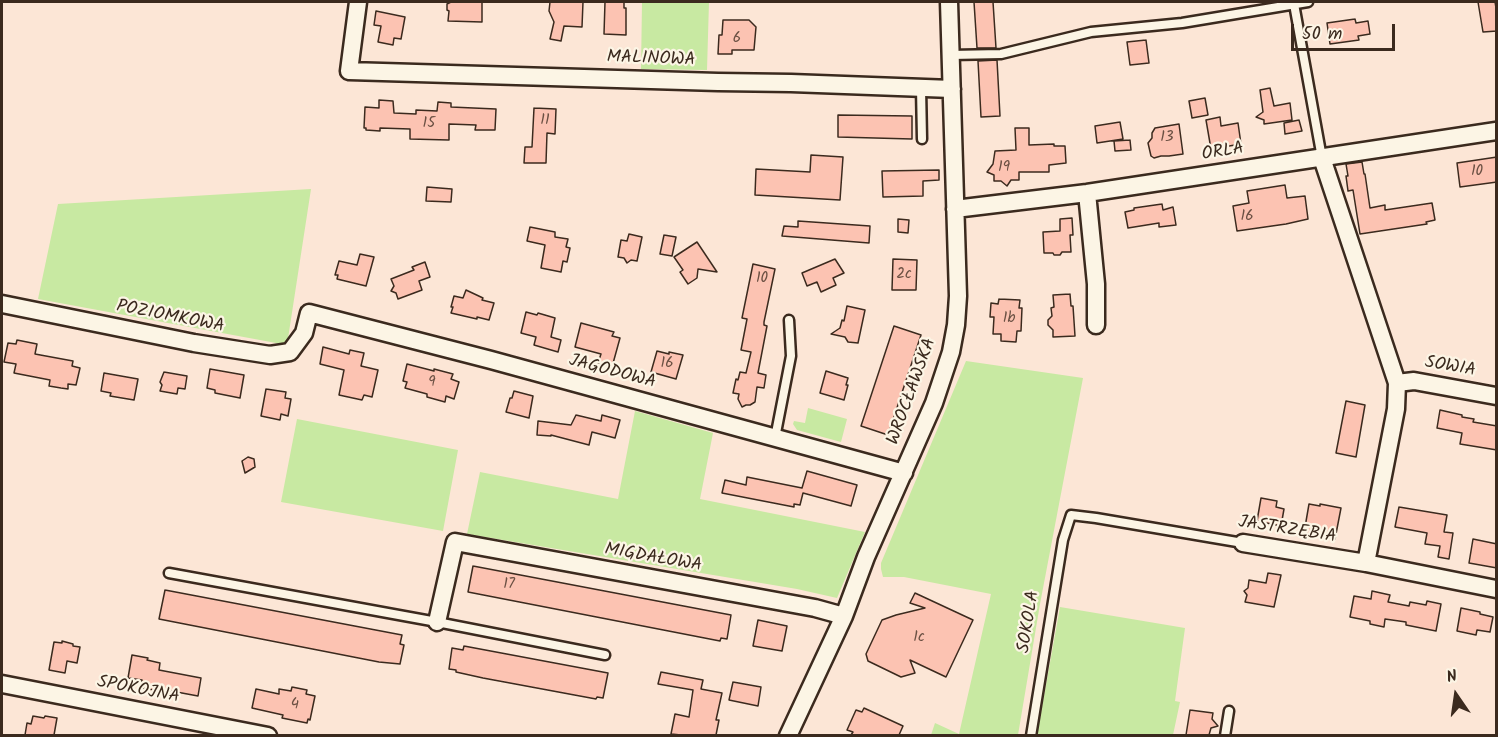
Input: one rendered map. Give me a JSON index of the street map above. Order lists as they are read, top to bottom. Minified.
{"streets":{"street":["MALINOWA","ORLA","POZIOMKOWA","SOWIA","JAGODOWA","WROCŁAWSKA","JASTRZĘBIA","MIGDAŁOWA","SPOKOJNA"],"lane":["SOKOLA"]},"crossings":[["MALINOWA","WROCŁAWSKA"],["ORLA","WROCŁAWSKA"],["POZIOMKOWA","JAGODOWA"],["JAGODOWA","WROCŁAWSKA"],["WROCŁAWSKA","MIGDAŁOWA"],["JASTRZĘBIA","SOKOLA"]],"house_numbers":["6","11","15","13","19","10","16","2c","10","1b","16","9","17","1c","4"],"scale_bar":"50 m","north":"top"}
